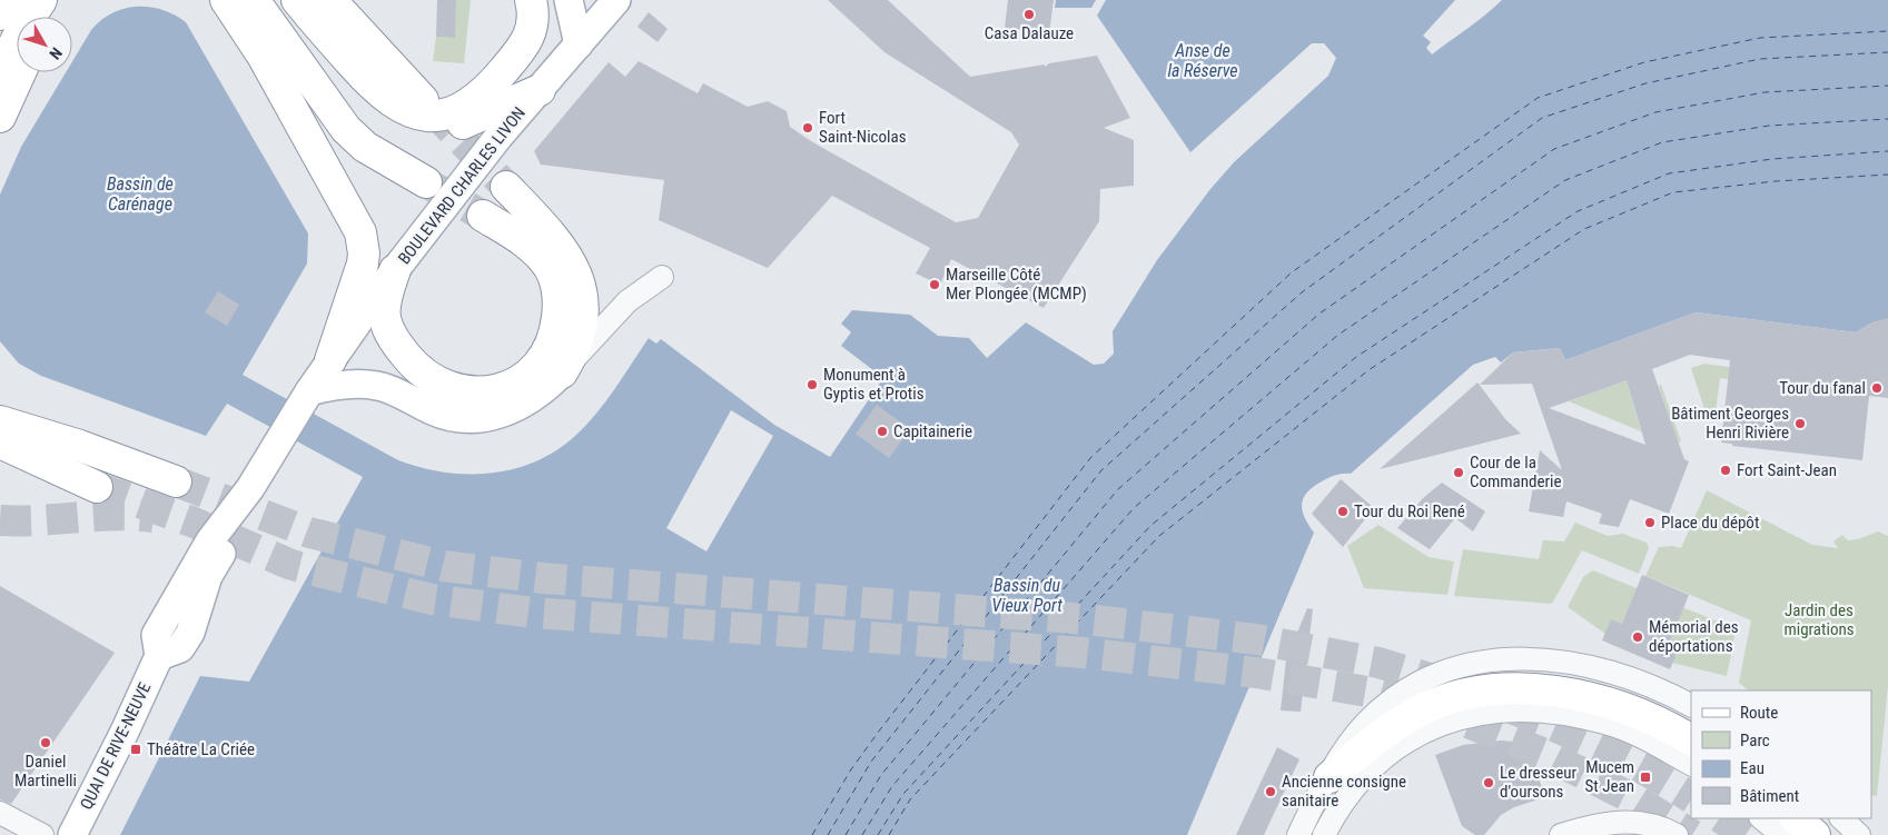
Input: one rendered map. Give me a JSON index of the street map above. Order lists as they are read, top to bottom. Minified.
{"streets":{"main road":["BOULEVARD CHARLES LIVON","QUAI DE RIVE-NEUVE"]},"crossings":[["BOULEVARD CHARLES LIVON","QUAI DE RIVE-NEUVE"]],"water":["Anse de la Réserve","Bassin de Carénage","Bassin du Vieux Port"],"parks":["Jardin des migrations"],"places":{"other":["Casa Dalauze","Fort Saint-Nicolas","Marseille Côté Mer Plongée (MCMP)","Monument à Gyptis et Protis","Tour du fanal","Bâtiment Georges Henri Rivière","Capitainerie","Fort Saint-Jean","Cour de la Commanderie","Tour du Roi René","Place du dépôt","Mémorial des déportations","Daniel Martinelli","Le dresseur d'oursons","Ancienne consigne sanitaire"],"transit":["Théâtre La Criée","Mucem St Jean"]},"legend":["Route","Parc","Eau","Bâtiment"],"north":"bottom right"}
